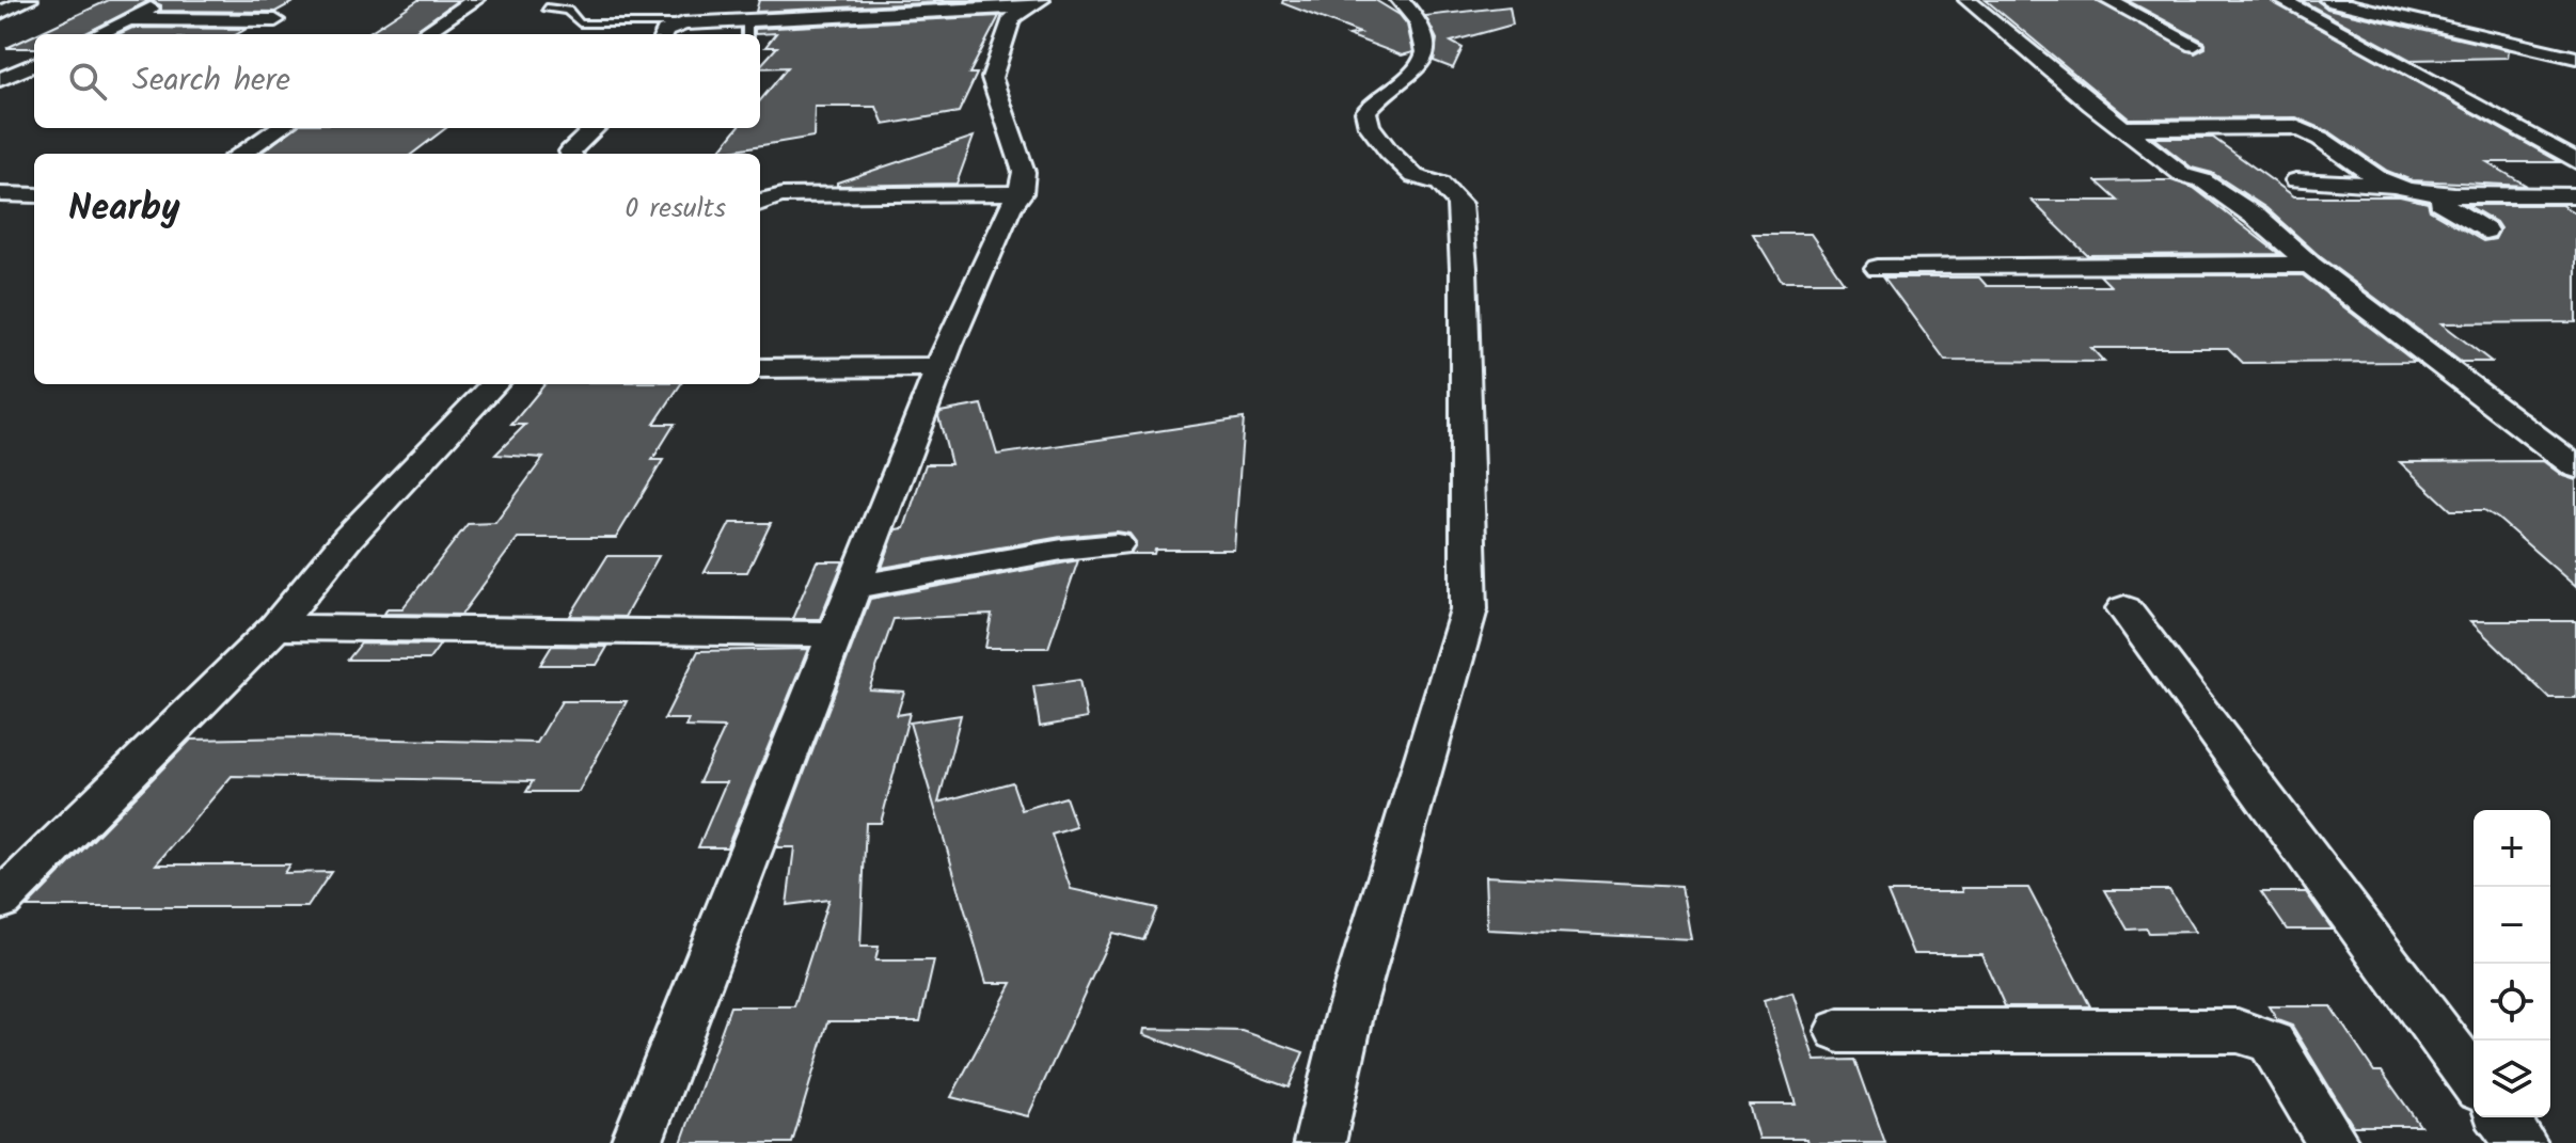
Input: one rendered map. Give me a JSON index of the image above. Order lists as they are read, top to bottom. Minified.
{"page":{"search":"Search here","heading":["Nearby","0 results"],"map_buttons":["+","−"]}}
